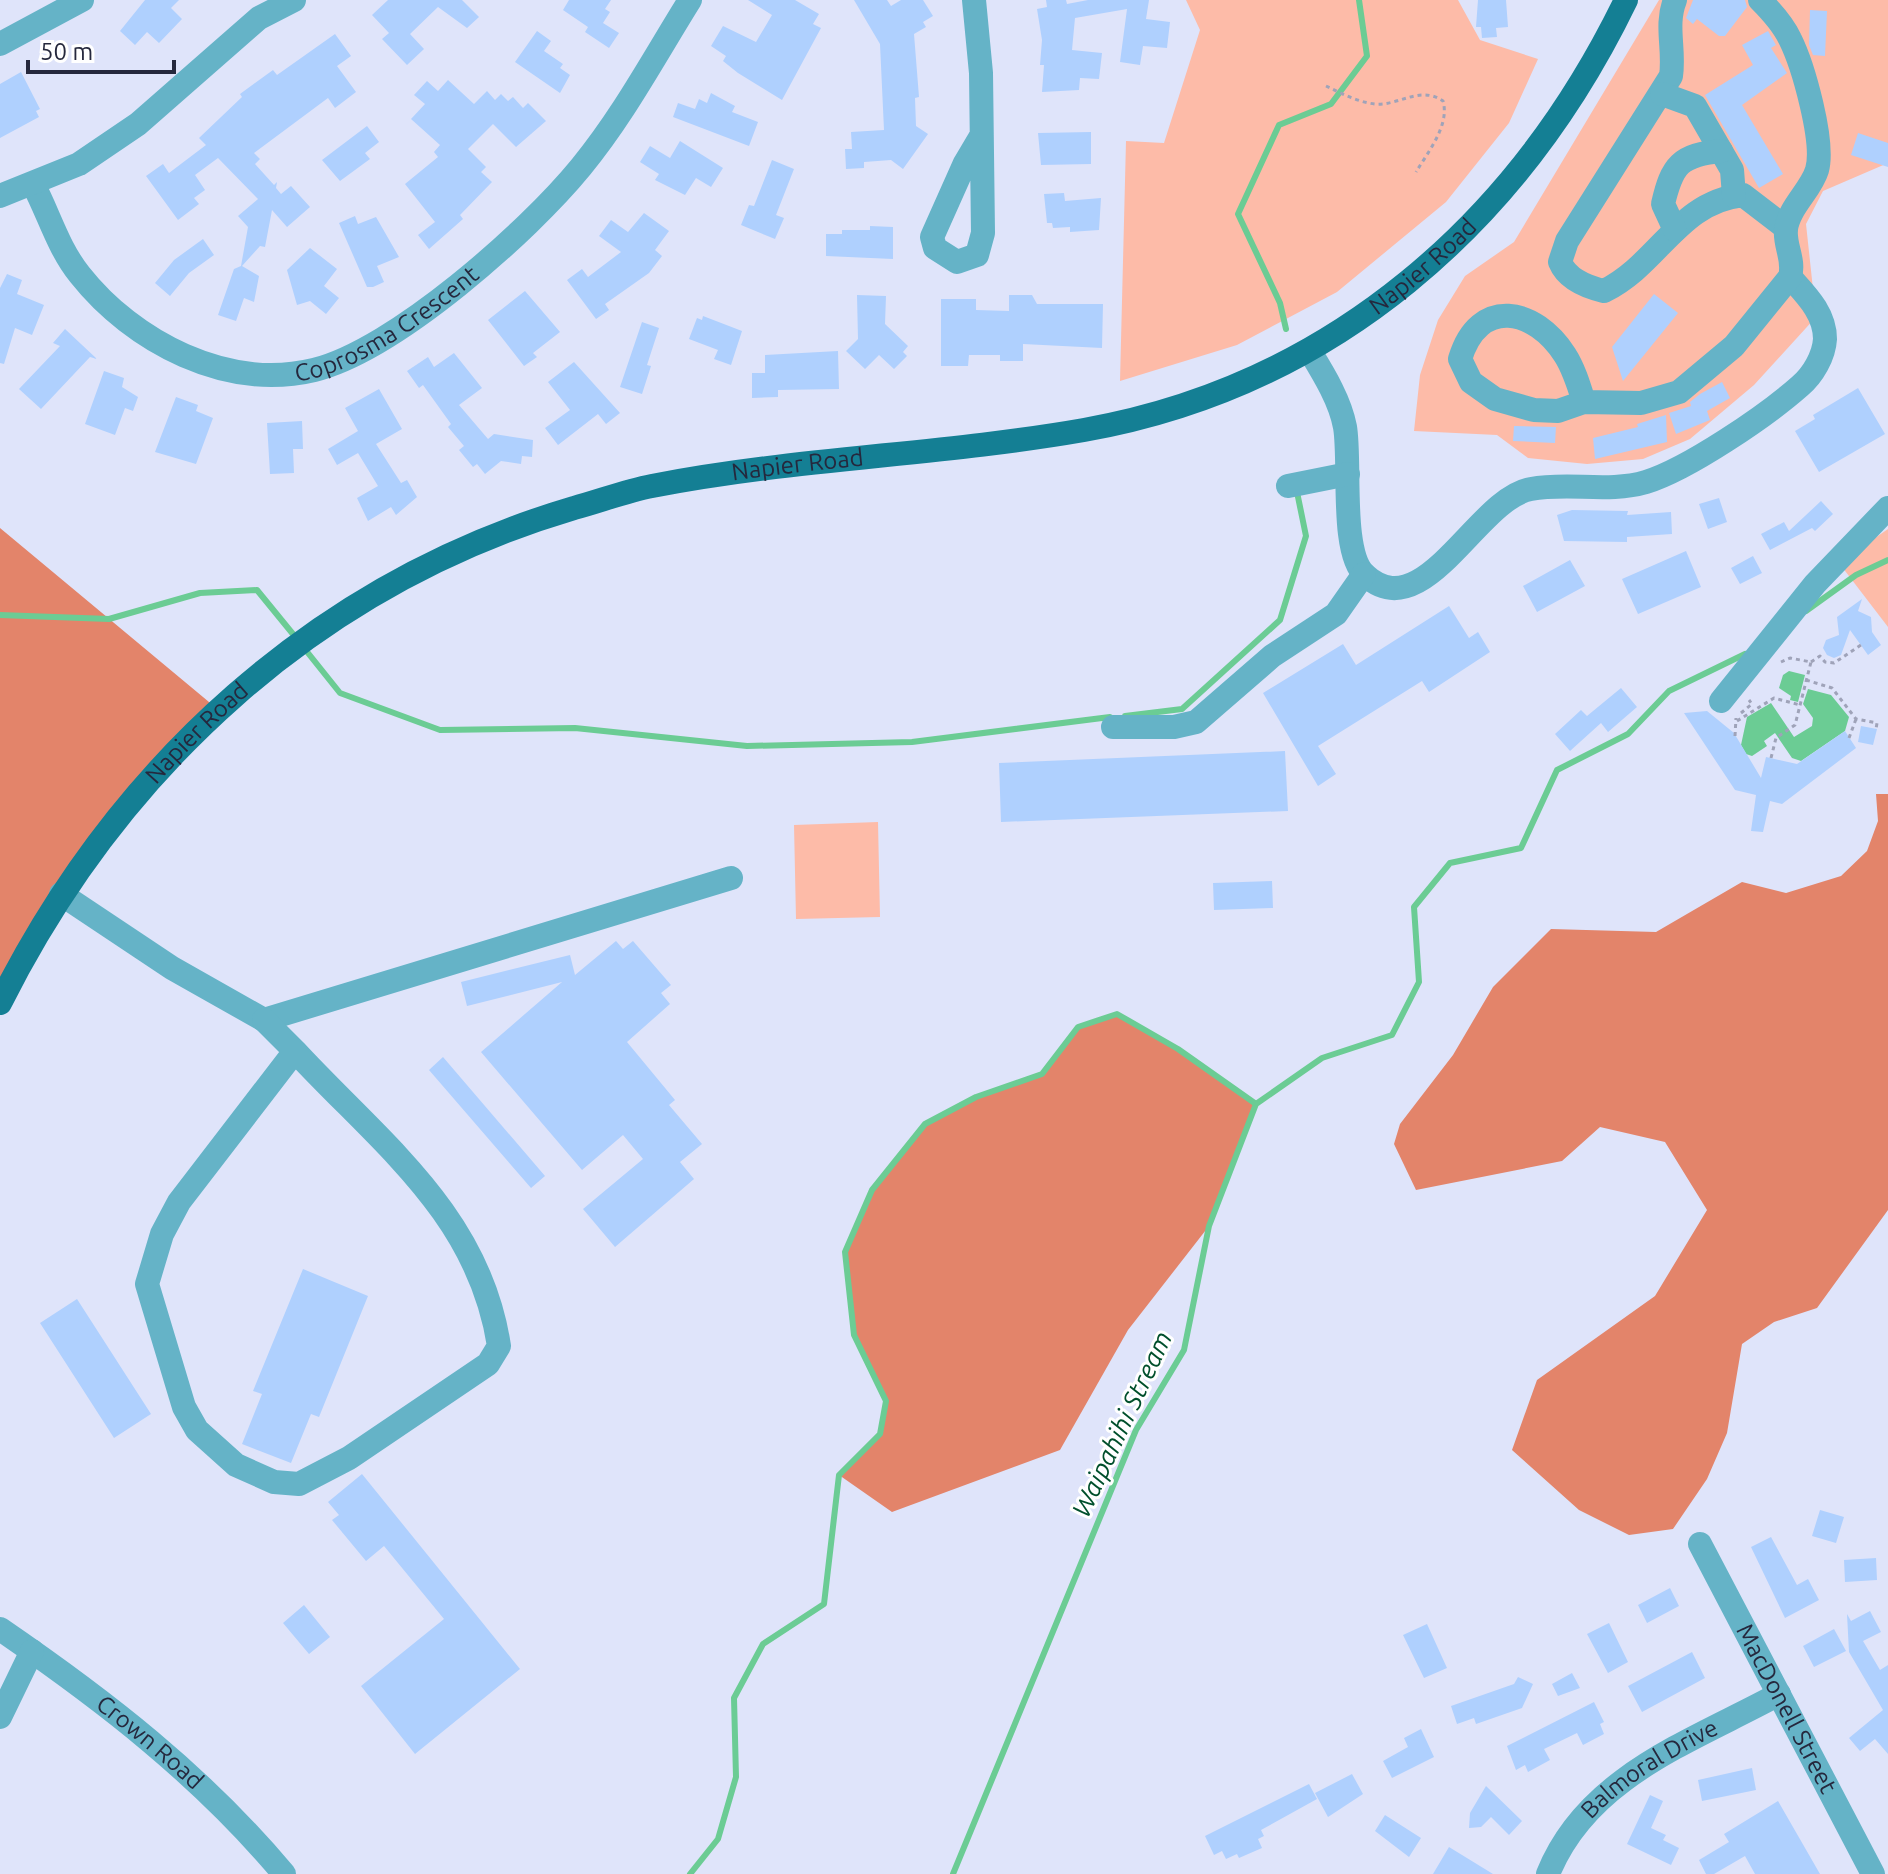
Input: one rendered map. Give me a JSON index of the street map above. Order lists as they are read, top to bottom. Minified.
{"streets":{"main road":["Napier Road"],"street":["Coprosma Crescent","MacDonell Street","Crown Road","Balmoral Drive"]},"crossings":[["MacDonell Street","Balmoral Drive"]],"water":["Waipahihi Stream"],"scale_bar":"50 m"}
